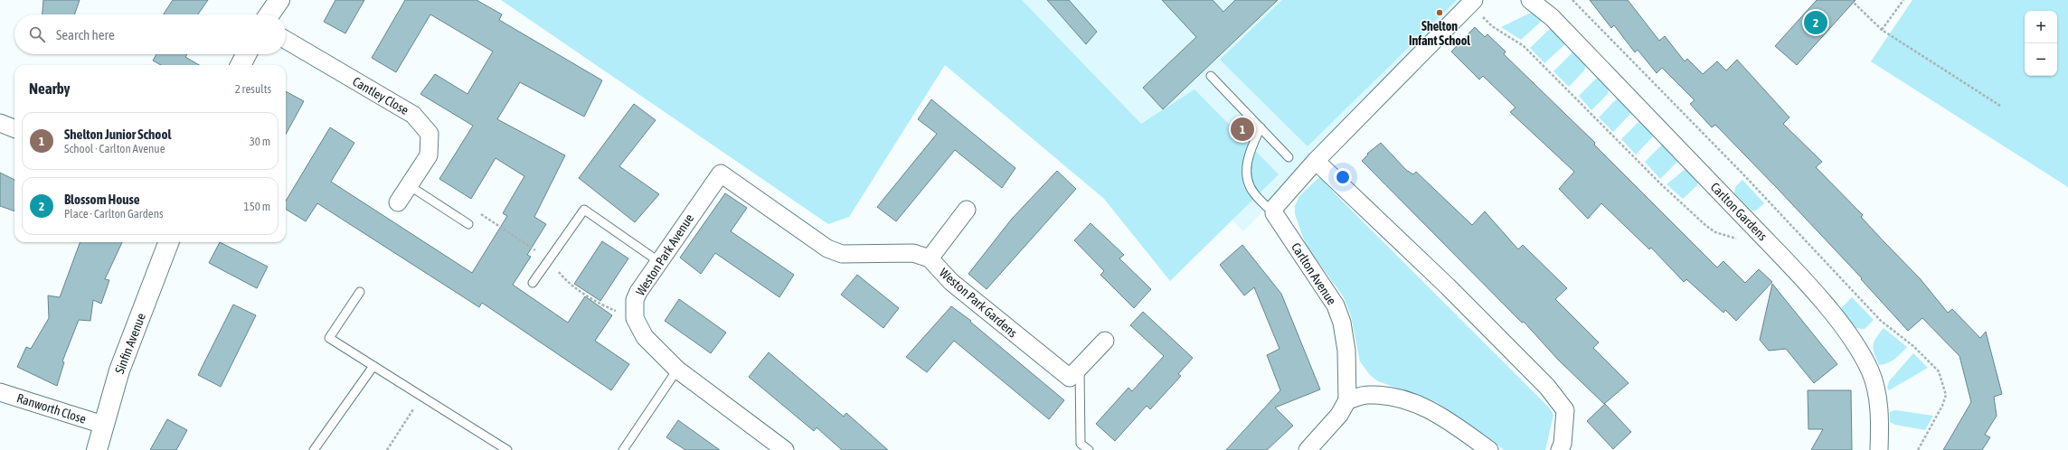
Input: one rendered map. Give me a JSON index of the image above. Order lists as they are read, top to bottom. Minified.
{"streets":{"street":["Cantley Close","Carlton Gardens","Weston Park Avenue","Carlton Avenue","Weston Park Gardens","Sinfin Avenue","Ranworth Close"]},"crossings":[["Weston Park Avenue","Weston Park Gardens"],["Sinfin Avenue","Ranworth Close"]],"places":["Shelton Infant School"],"page":{"pins":["2","1"],"map_buttons":["+","−"],"search":"Search here","heading":["Nearby","2 results"],"list":[{"mark":"1","name":"Shelton Junior School","note":"School · Carlton Avenue","value":"30 m"},{"mark":"2","name":"Blossom House","note":"Place · Carlton Gardens","value":"150 m"}]}}
